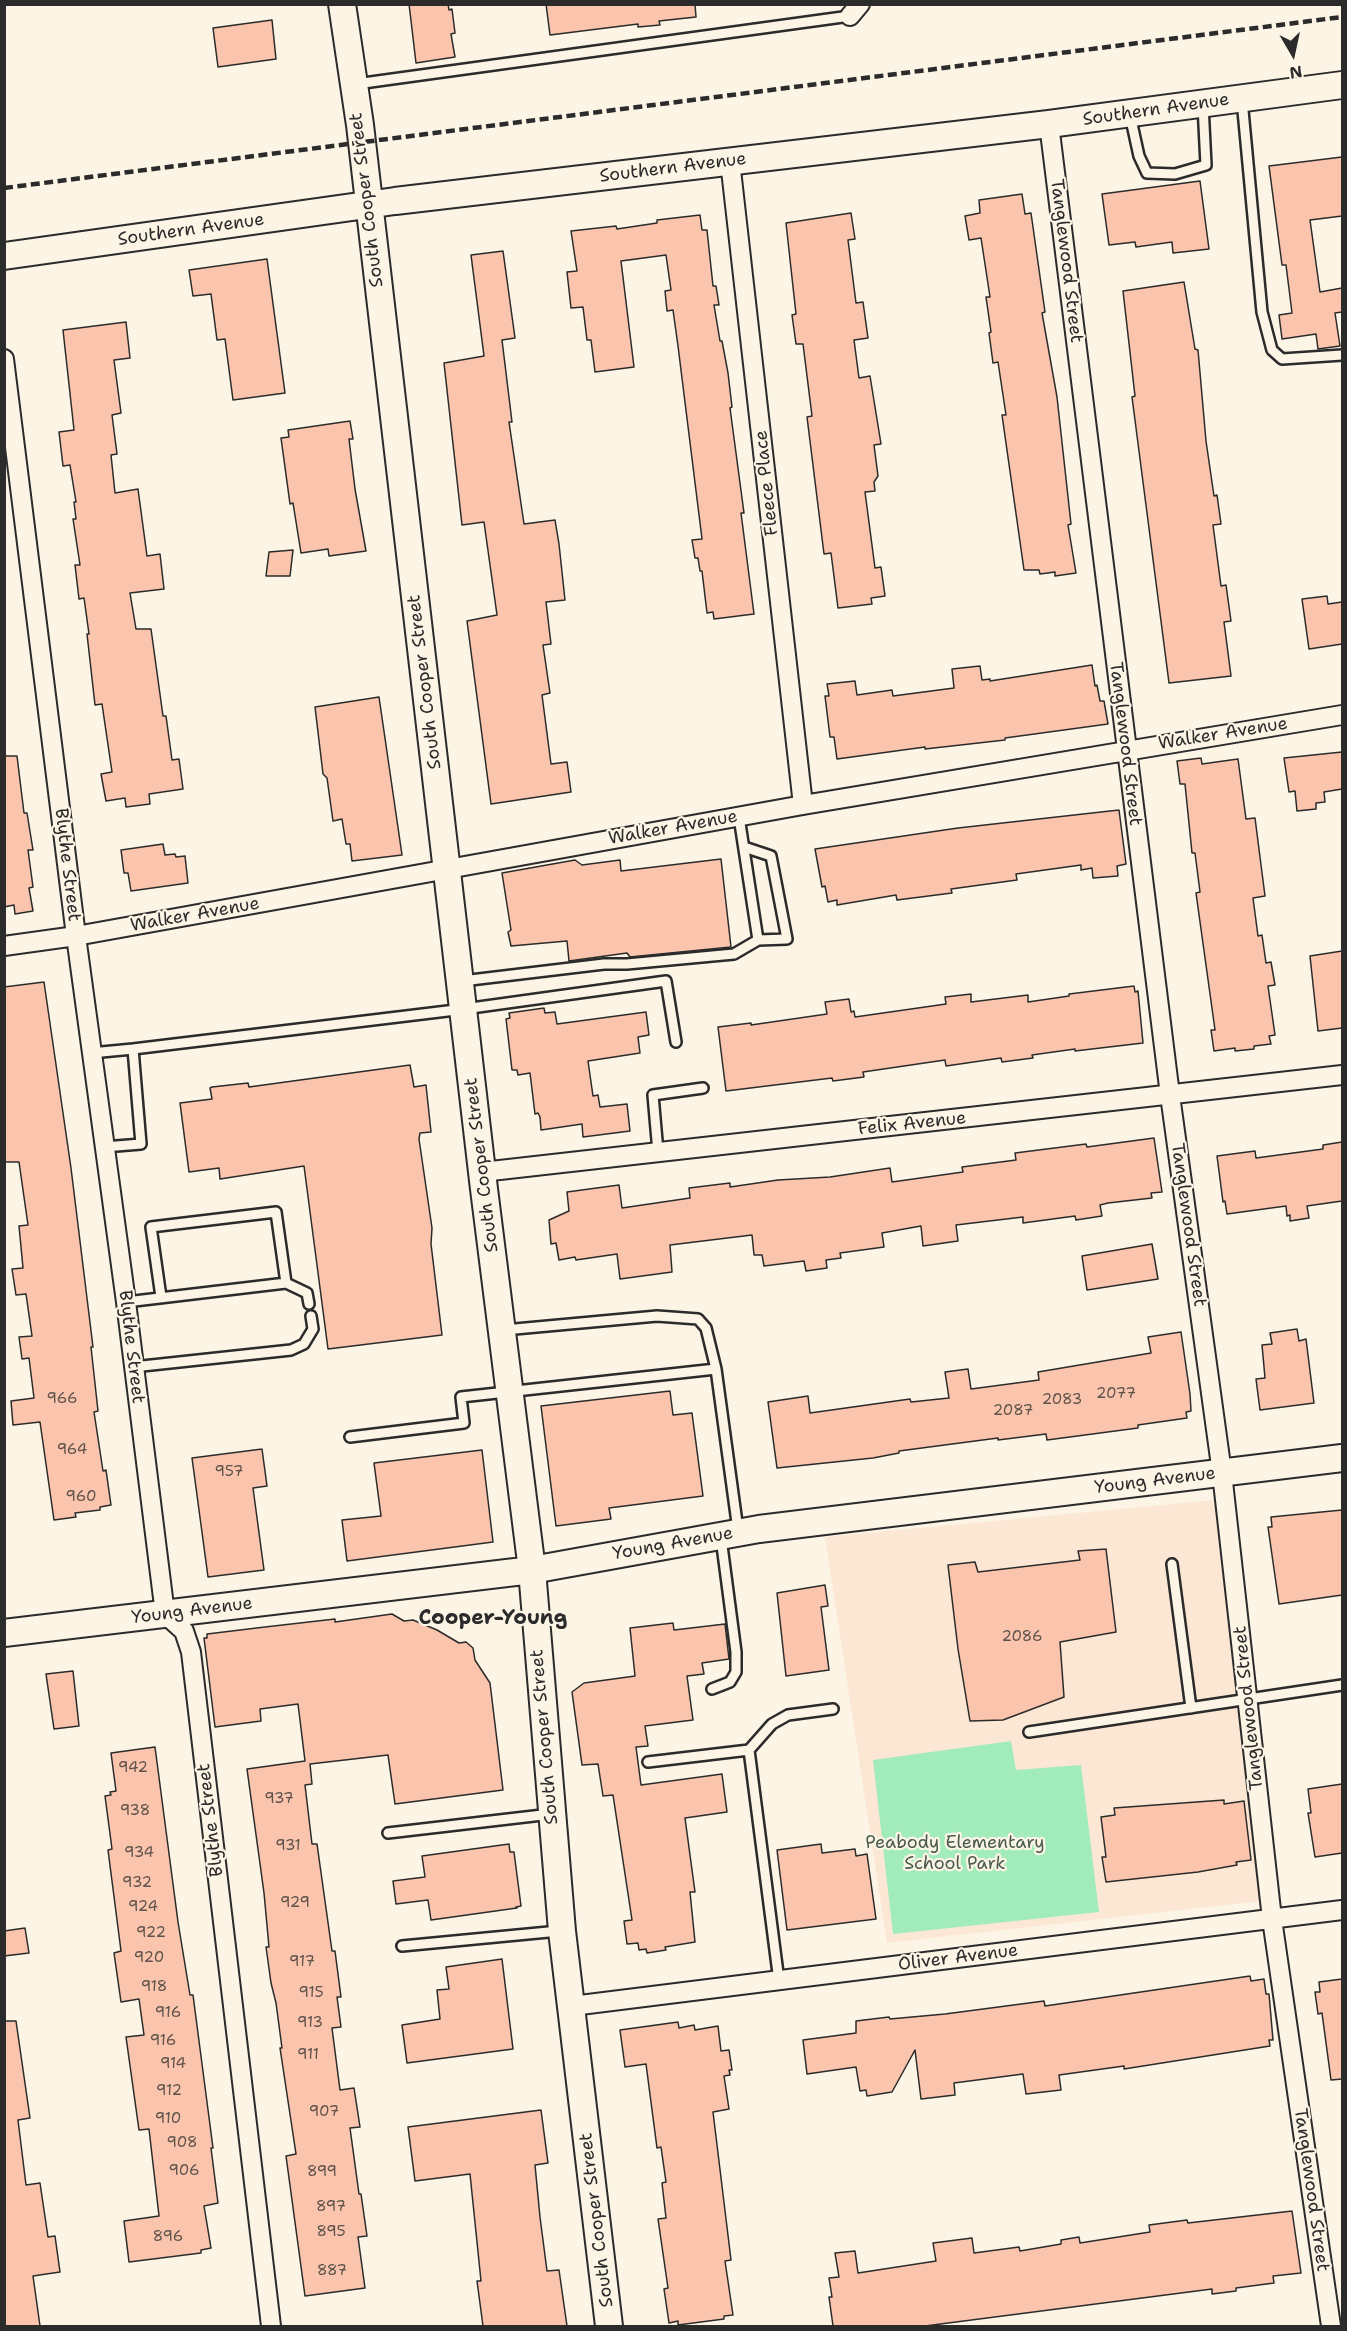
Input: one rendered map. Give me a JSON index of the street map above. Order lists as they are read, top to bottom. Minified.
{"streets":{"main road":["Southern Avenue","South Cooper Street","Young Avenue"],"street":["Tanglewood Street","Fleece Place","Walker Avenue","Blythe Street","Felix Avenue","Oliver Avenue"]},"crossings":[["Southern Avenue","South Cooper Street"],["Southern Avenue","Tanglewood Street"],["Southern Avenue","Fleece Place"],["South Cooper Street","Walker Avenue"],["South Cooper Street","Felix Avenue"],["South Cooper Street","Young Avenue"],["South Cooper Street","Oliver Avenue"],["Tanglewood Street","Walker Avenue"],["Tanglewood Street","Felix Avenue"],["Tanglewood Street","Young Avenue"],["Tanglewood Street","Oliver Avenue"],["Fleece Place","Walker Avenue"],["Walker Avenue","Blythe Street"],["Blythe Street","Young Avenue"]],"districts":["Cooper-Young"],"parks":["Peabody Elementary School Park"],"house_numbers":["2077","966","2083","2087","964","957","960","2086","942","937","938","931","934","932","929","924","922","920","917","918","915","916","913","916","911","914","912","907","910","908","906","899","897","895","896","887"],"north":"bottom"}
